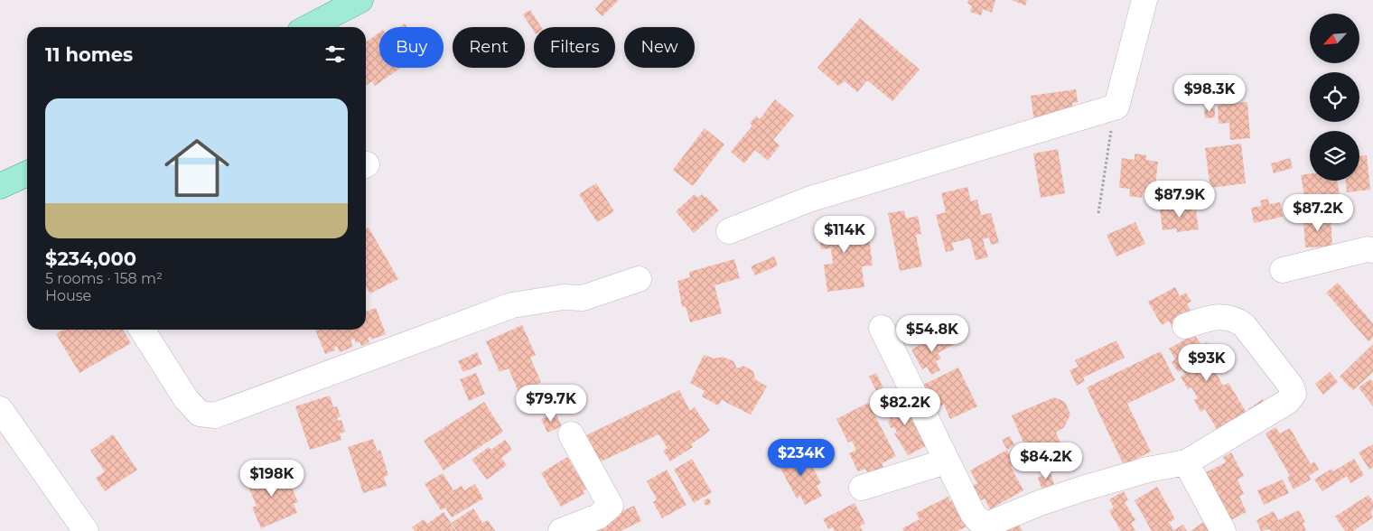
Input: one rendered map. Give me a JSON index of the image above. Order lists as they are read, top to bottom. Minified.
{"north":"bottom left","page":{"chip":["Buy","Rent","Filters","New"],"heading":"11 homes","price":["$98.3K","$87.9K","$87.2K","$114K","$54.8K","$93K","$79.7K","$82.2K","$234K","$84.2K","$198K"],"list":[{"name":"$234,000","note":"5 rooms · 158 m² · House"}]}}
